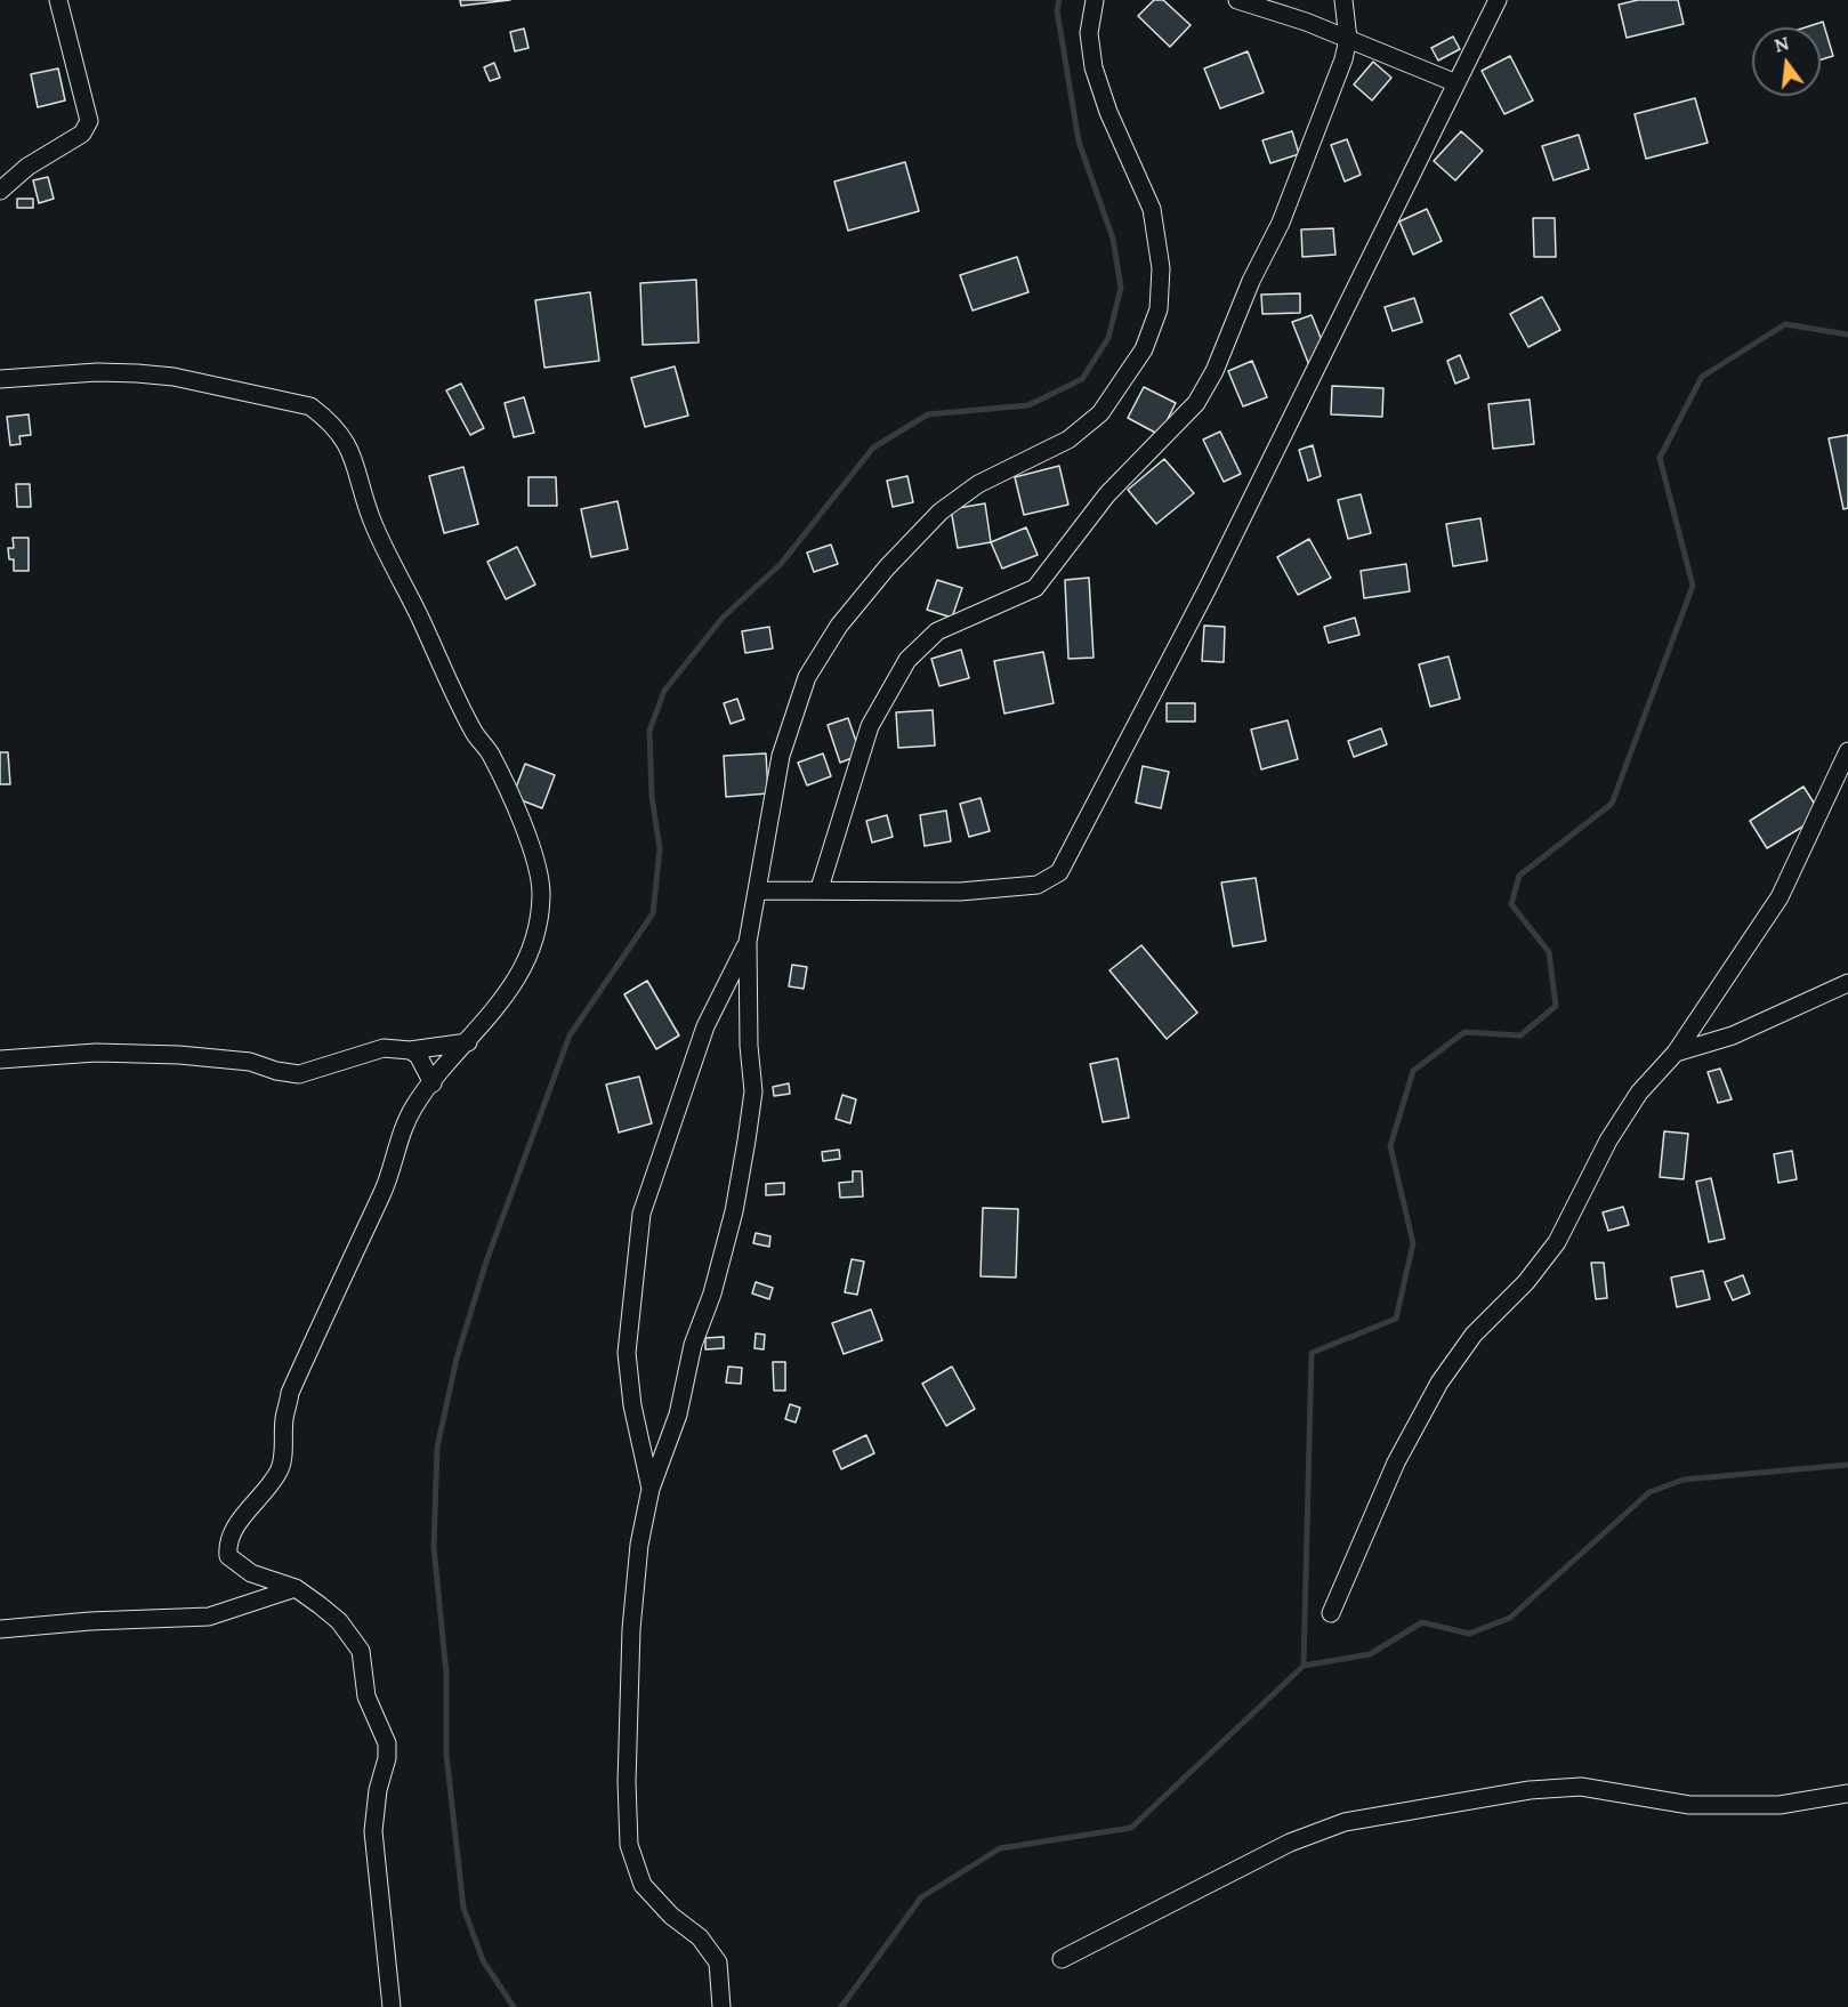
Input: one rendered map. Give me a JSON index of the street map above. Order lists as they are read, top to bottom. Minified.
{"north":"top"}
